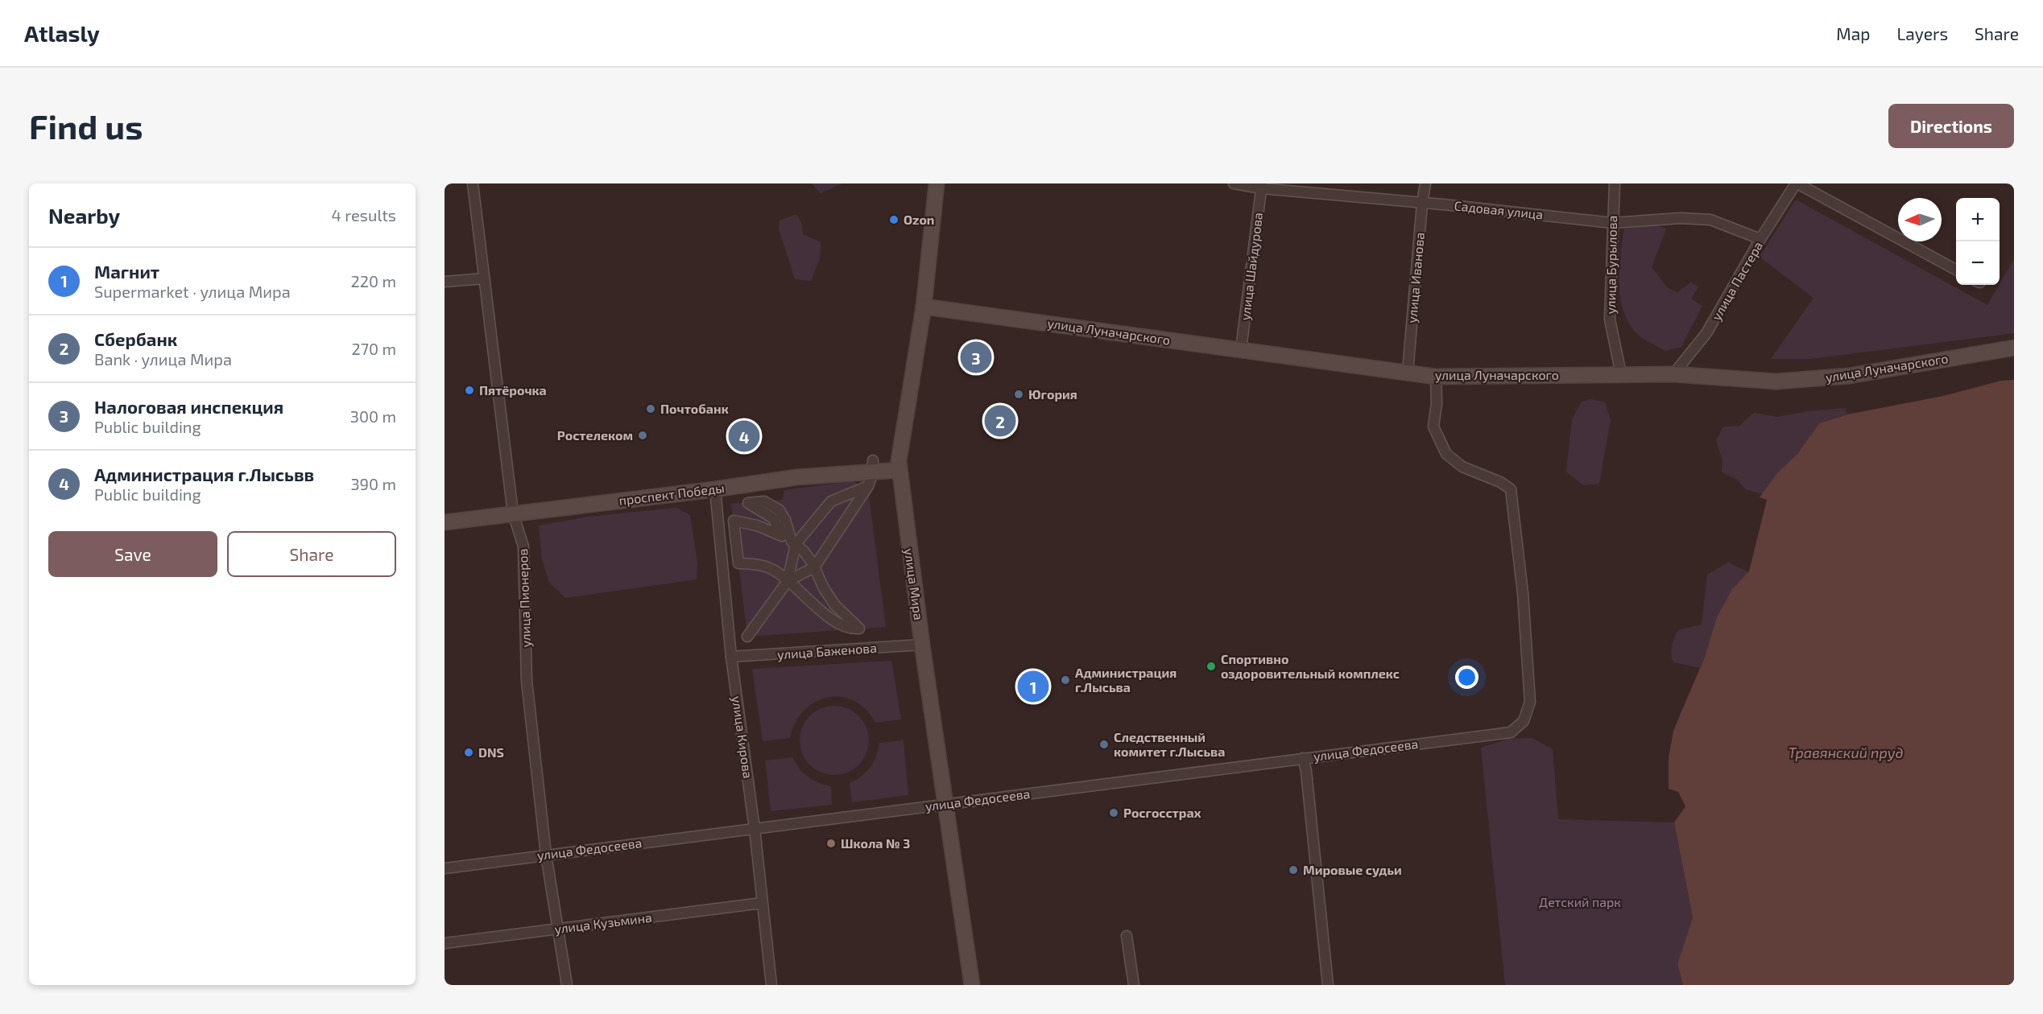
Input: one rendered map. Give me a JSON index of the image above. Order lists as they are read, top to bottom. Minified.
{"streets":{"street":["Садовая улица","улица Бурылова","улица Шайдурова","улица Иванова","улица Пастера","улица Луначарского","проспект Победы","улица Мира","улица Пионеров","улица Баженова","улица Кирова","улица Федосеева","улица Кузьмина"]},"crossings":[["Садовая улица","улица Бурылова"],["Садовая улица","улица Шайдурова"],["Садовая улица","улица Иванова"],["Садовая улица","улица Пастера"],["улица Бурылова","улица Луначарского"],["улица Шайдурова","улица Луначарского"],["улица Иванова","улица Луначарского"],["улица Пастера","улица Луначарского"],["улица Луначарского","улица Мира"],["улица Луначарского","улица Федосеева"],["проспект Победы","улица Мира"],["проспект Победы","улица Пионеров"],["проспект Победы","улица Кирова"],["улица Мира","улица Баженова"],["улица Мира","улица Федосеева"],["улица Пионеров","улица Федосеева"],["улица Пионеров","улица Кузьмина"],["улица Баженова","улица Кирова"],["улица Кирова","улица Федосеева"],["улица Кирова","улица Кузьмина"]],"water":["Травянский пруд"],"parks":["Детский парк"],"places":["Ozon","Пятёрочка","Югория","Почтобанк","Ростелеком","Спортивно оздоровительный комплекс","Администрация г.Лысьва","Следственный комитет г.Лысьва","DNS","Росгосстрах","Школа № 3","Мировые судьи"],"north":"left","page":{"header":"Atlasly","nav":["Map","Layers","Share"],"buttons":["Directions",["Save","Share"]],"title":"Find us","heading":["Nearby","4 results"],"map_buttons":["+","−"],"list":[{"mark":"1","name":"Магнит","note":"Supermarket · улица Мира","value":"220 m"},{"mark":"2","name":"Сбербанк","note":"Bank · улица Мира","value":"270 m"},{"mark":"3","name":"Налоговая инспекция","note":"Public building","value":"300 m"},{"mark":"4","name":"Администрация г.Лысьвв","note":"Public building","value":"390 m"}],"pins":["3","2","4","1"]}}
